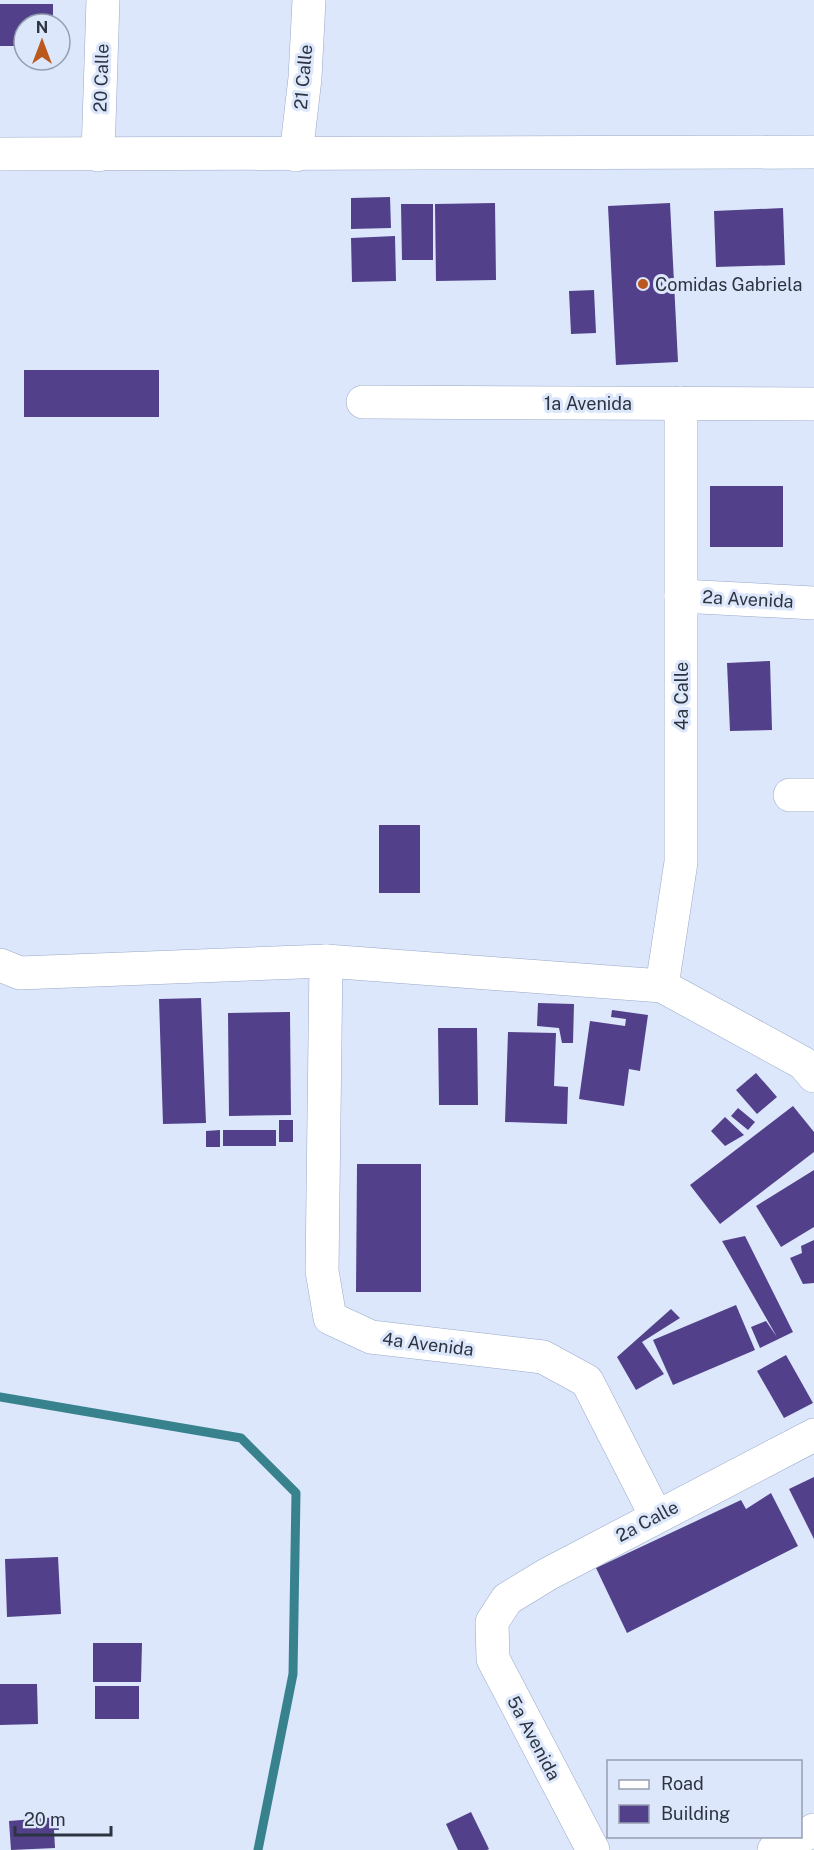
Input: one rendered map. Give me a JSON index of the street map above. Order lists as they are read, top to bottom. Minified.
{"streets":{"street":["21 Calle","20 Calle","1a Avenida","2a Avenida","4a Calle","4a Avenida","2a Calle","5a Avenida"]},"crossings":[["1a Avenida","4a Calle"],["2a Avenida","4a Calle"],["4a Avenida","2a Calle"],["2a Calle","5a Avenida"]],"places":["Comidas Gabriela"],"legend":["Road","Building"],"scale_bar":"20 m","north":"top"}
